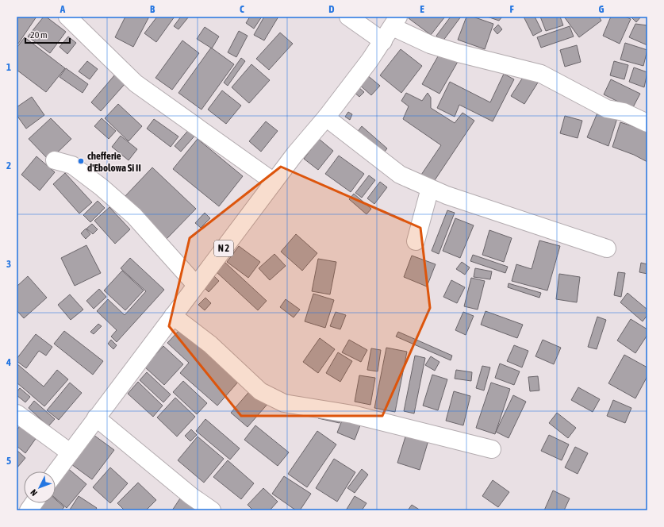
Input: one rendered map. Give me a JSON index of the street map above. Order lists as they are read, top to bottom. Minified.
{"streets":{"main road":["N 2"]},"places":["chefferie d'Ebolowa Si II"],"scale_bar":"20 m","north":"bottom left","grid":{"columns":["A","B","C","D","E","F","G"],"rows":["1","2","3","4","5"]}}
